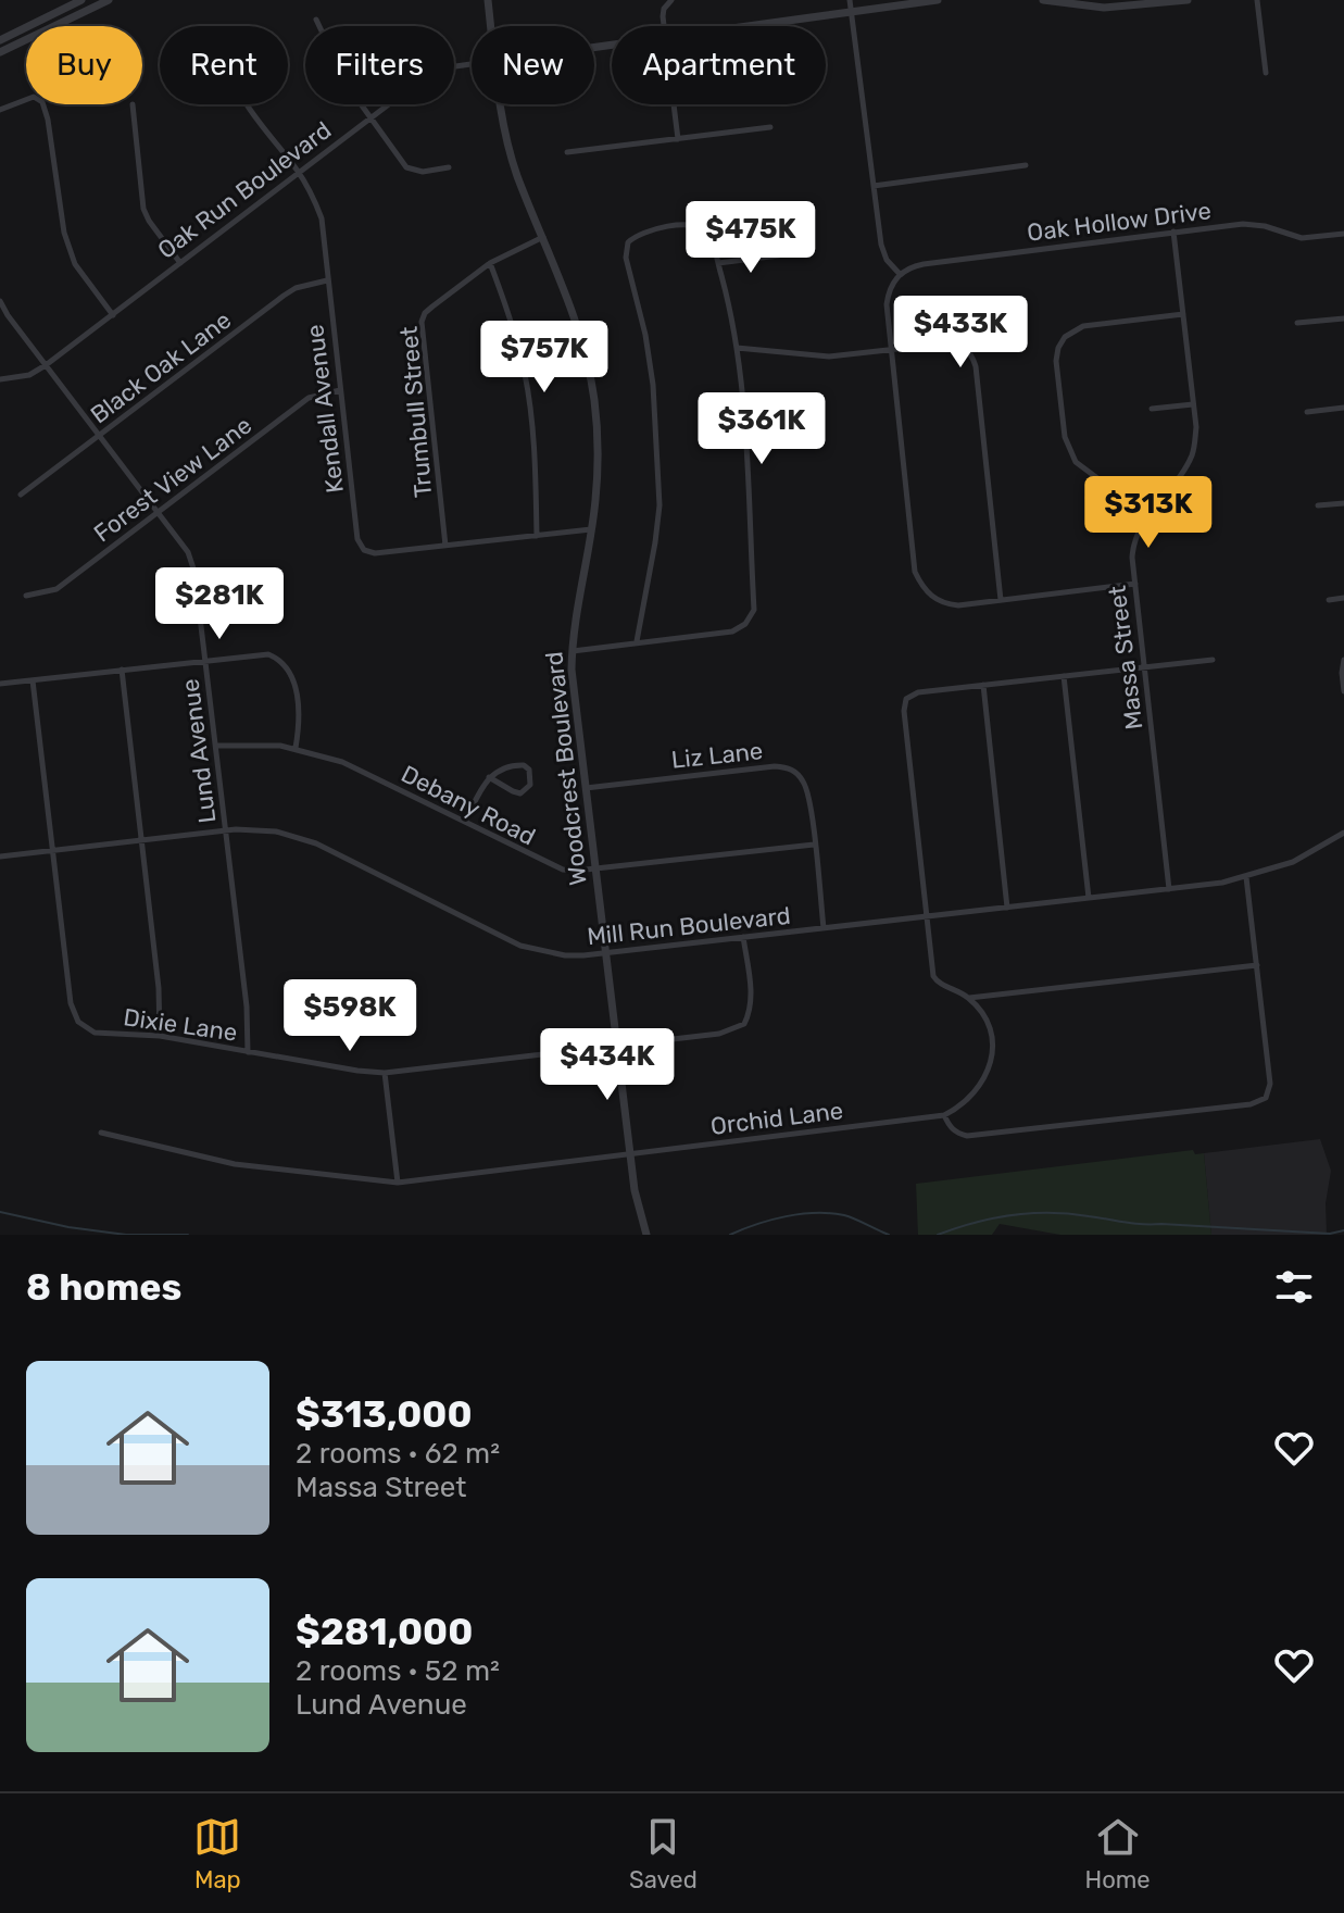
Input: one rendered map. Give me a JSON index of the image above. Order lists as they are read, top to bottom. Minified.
{"streets":{"street":["Oak Run Boulevard","Oak Hollow Drive","Black Oak Lane","Kendall Avenue","Trumbull Street","Forest View Lane","Massa Street","Lund Avenue","Liz Lane","Woodcrest Boulevard","Debany Road","Mill Run Boulevard","Dixie Lane","Orchid Lane"]},"crossings":[["Oak Run Boulevard","Kendall Avenue"],["Oak Run Boulevard","Lund Avenue"],["Oak Hollow Drive","Massa Street"],["Black Oak Lane","Kendall Avenue"],["Black Oak Lane","Lund Avenue"],["Kendall Avenue","Trumbull Street"],["Kendall Avenue","Forest View Lane"],["Kendall Avenue","Woodcrest Boulevard"],["Trumbull Street","Woodcrest Boulevard"],["Forest View Lane","Lund Avenue"],["Massa Street","Mill Run Boulevard"],["Lund Avenue","Debany Road"],["Lund Avenue","Mill Run Boulevard"],["Lund Avenue","Dixie Lane"],["Liz Lane","Woodcrest Boulevard"],["Liz Lane","Debany Road"],["Liz Lane","Mill Run Boulevard"],["Woodcrest Boulevard","Debany Road"],["Woodcrest Boulevard","Mill Run Boulevard"],["Woodcrest Boulevard","Dixie Lane"],["Woodcrest Boulevard","Orchid Lane"],["Mill Run Boulevard","Dixie Lane"],["Mill Run Boulevard","Orchid Lane"]],"page":{"chip":["Buy","Rent","Filters","New","Apartment"],"price":["$475K","$433K","$757K","$361K","$313K","$281K","$598K","$434K"],"heading":"8 homes","list":[{"name":"$313,000","note":"2 rooms · 62 m² · Massa Street"},{"name":"$281,000","note":"2 rooms · 52 m² · Lund Avenue"}],"tabs":["Map","Saved","Home"]}}
